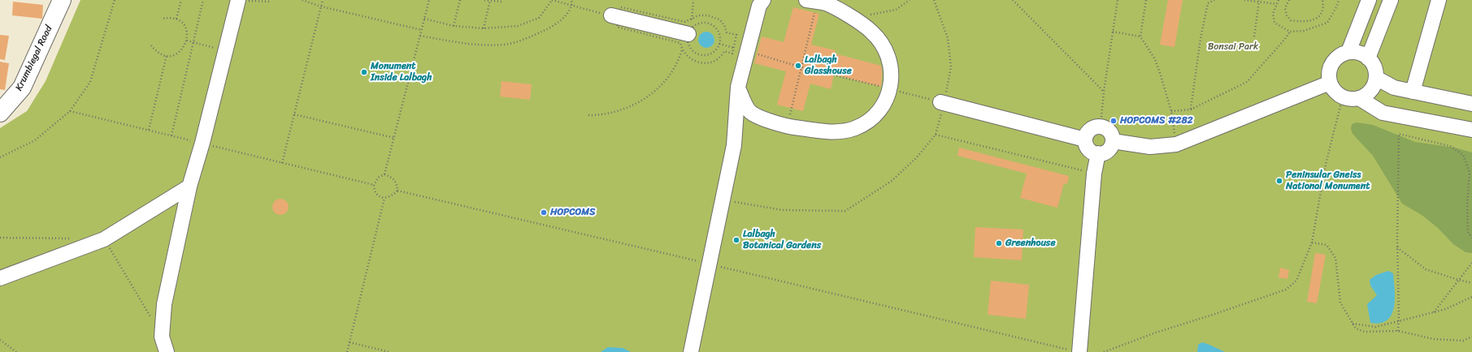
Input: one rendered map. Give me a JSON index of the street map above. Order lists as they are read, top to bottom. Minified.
{"streets":{"main road":["Krumbiegal Road"]},"parks":["Bonsai Park"],"places":["Lalbagh Glasshouse","Monument Inside Lalbagh","HOPCOMS #282","Peninsular Gneiss National Monument","HOPCOMS","Lalbagh Botanical Gardens","Greenhouse"]}
